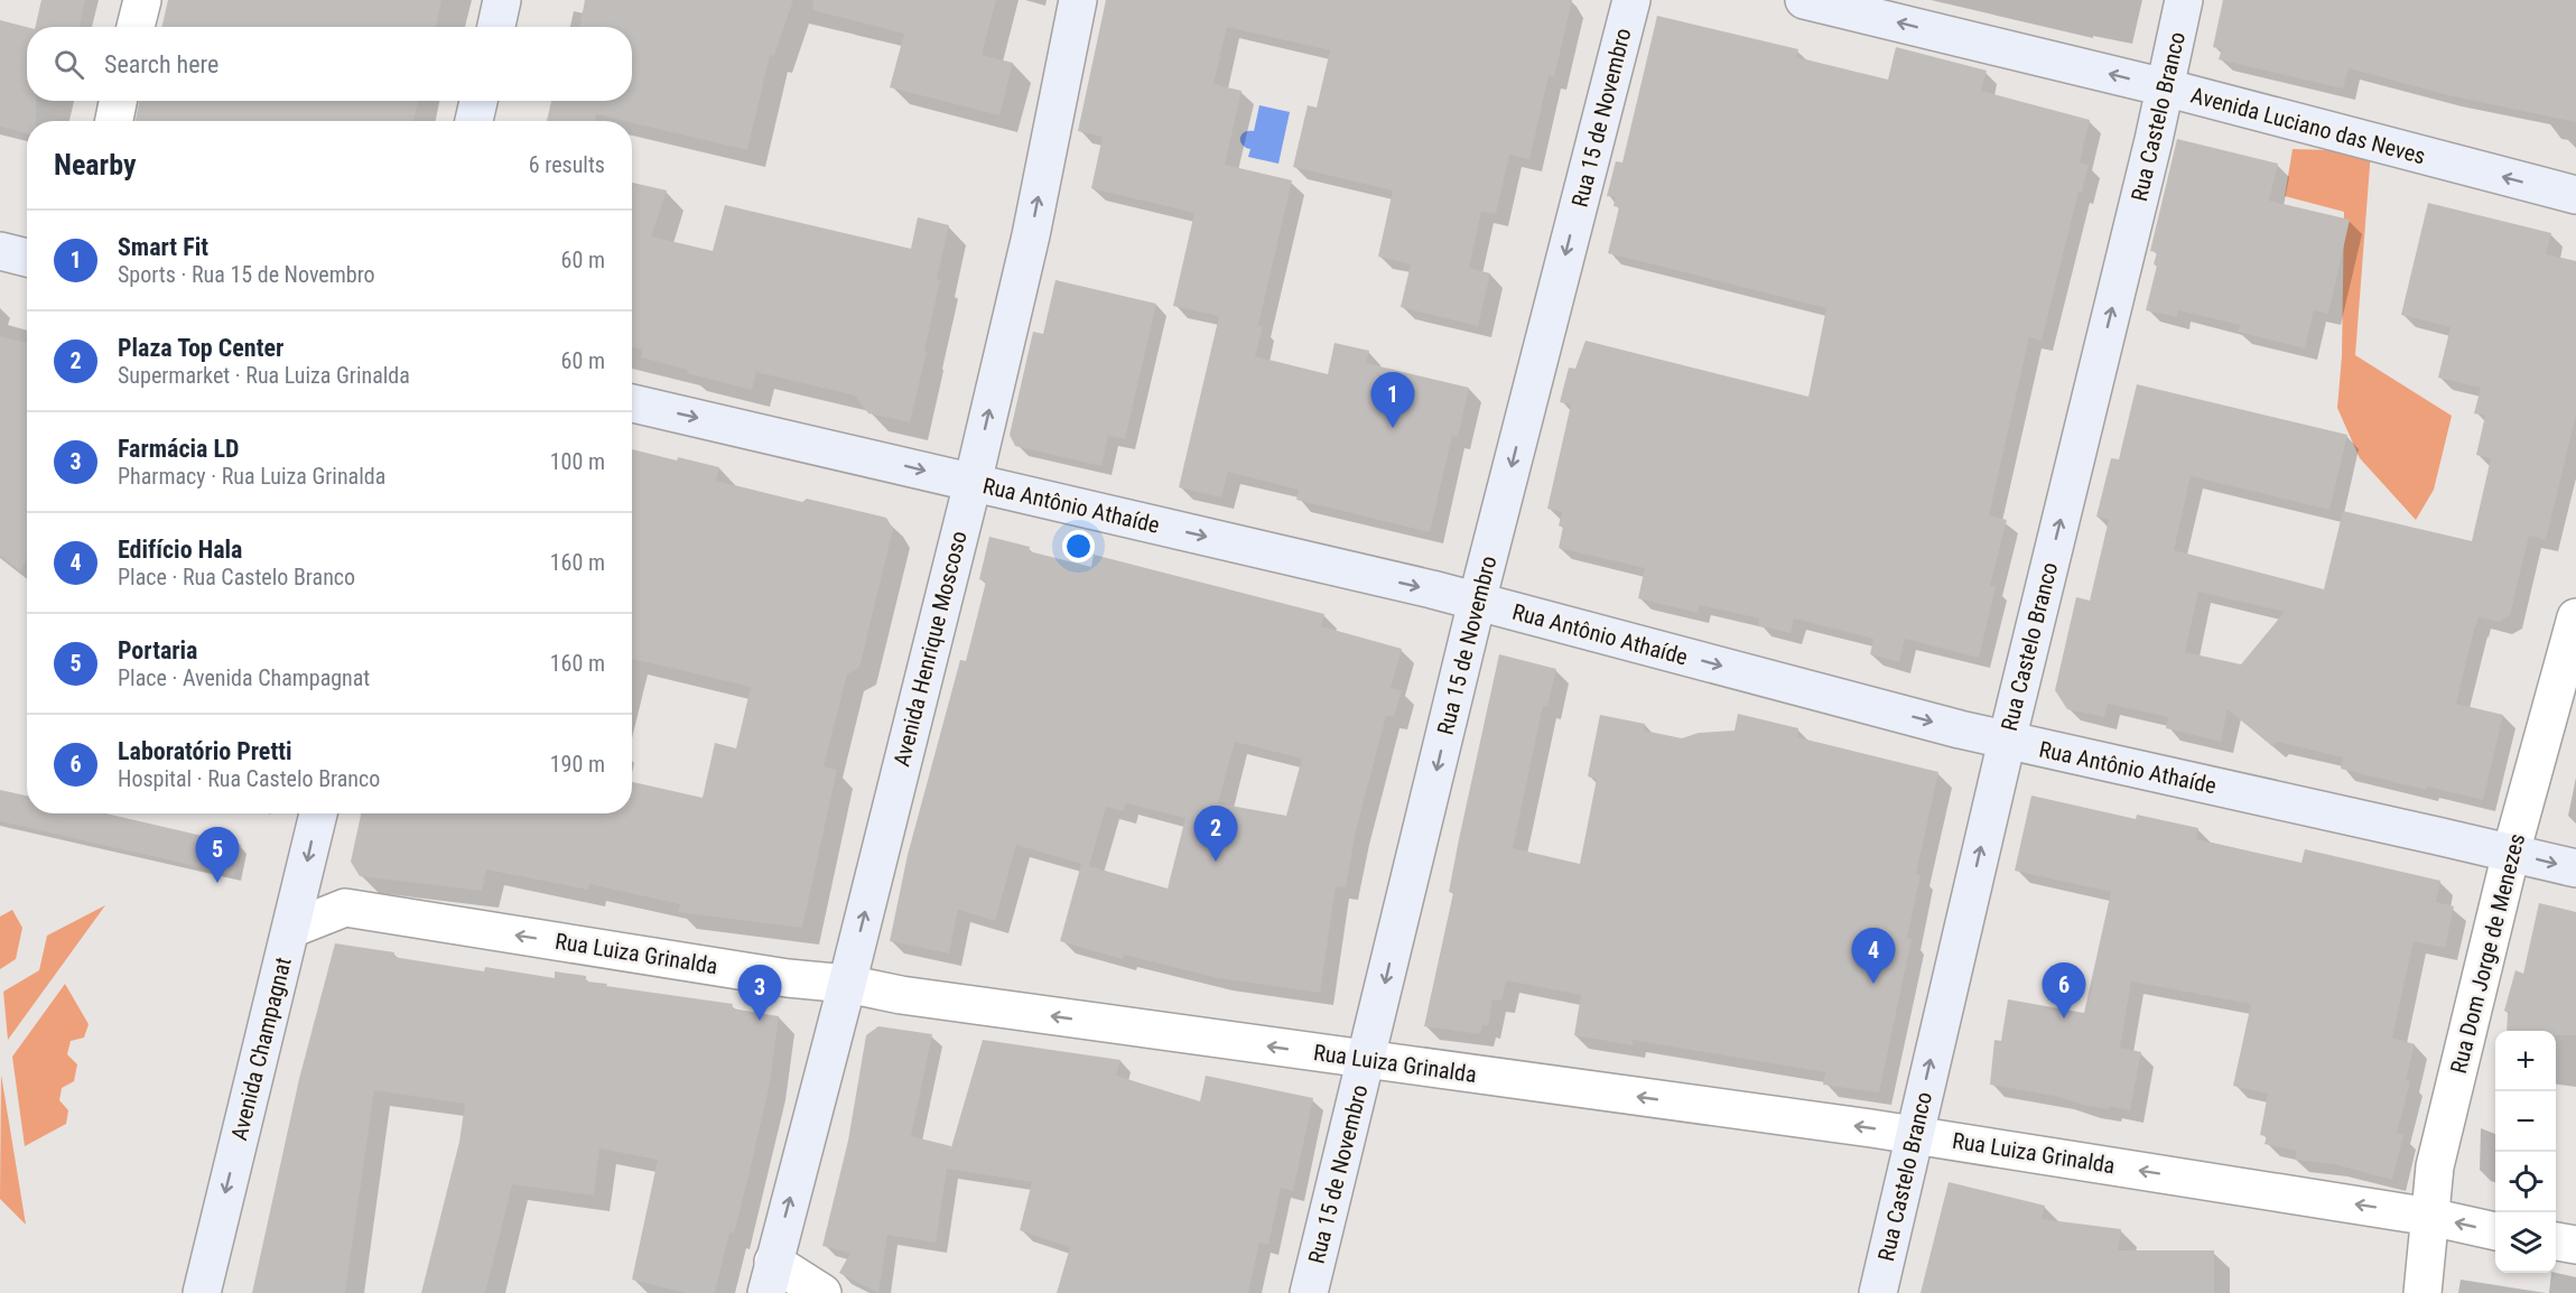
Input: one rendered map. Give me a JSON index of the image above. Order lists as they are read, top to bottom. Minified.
{"streets":{"main road":["Rua Castelo Branco","Rua 15 de Novembro","Avenida Luciano das Neves","Rua Antônio Athaíde","Avenida Henrique Moscoso","Avenida Champagnat"],"street":["Rua Luiza Grinalda","Rua Dom Jorge de Menezes"]},"crossings":[["Rua Castelo Branco","Avenida Luciano das Neves"],["Rua Castelo Branco","Rua Antônio Athaíde"],["Rua Castelo Branco","Rua Luiza Grinalda"],["Rua 15 de Novembro","Rua Antônio Athaíde"],["Rua 15 de Novembro","Rua Luiza Grinalda"],["Rua Antônio Athaíde","Avenida Henrique Moscoso"],["Rua Antônio Athaíde","Rua Dom Jorge de Menezes"],["Avenida Henrique Moscoso","Rua Luiza Grinalda"],["Rua Luiza Grinalda","Rua Dom Jorge de Menezes"],["Rua Luiza Grinalda","Avenida Champagnat"]],"one_way":["Rua Castelo Branco","Rua 15 de Novembro","Avenida Luciano das Neves","Rua Antônio Athaíde","Avenida Henrique Moscoso","Rua Luiza Grinalda","Avenida Champagnat"],"page":{"search":"Search here","heading":["Nearby","6 results"],"list":[{"mark":"1","name":"Smart Fit","note":"Sports · Rua 15 de Novembro","value":"60 m"},{"mark":"2","name":"Plaza Top Center","note":"Supermarket · Rua Luiza Grinalda","value":"60 m"},{"mark":"3","name":"Farmácia LD","note":"Pharmacy · Rua Luiza Grinalda","value":"100 m"},{"mark":"4","name":"Edifício Hala","note":"Place · Rua Castelo Branco","value":"160 m"},{"mark":"5","name":"Portaria","note":"Place · Avenida Champagnat","value":"160 m"},{"mark":"6","name":"Laboratório Pretti","note":"Hospital · Rua Castelo Branco","value":"190 m"}],"pins":["1","2","5","4","6","3"],"map_buttons":["+","−"]}}
